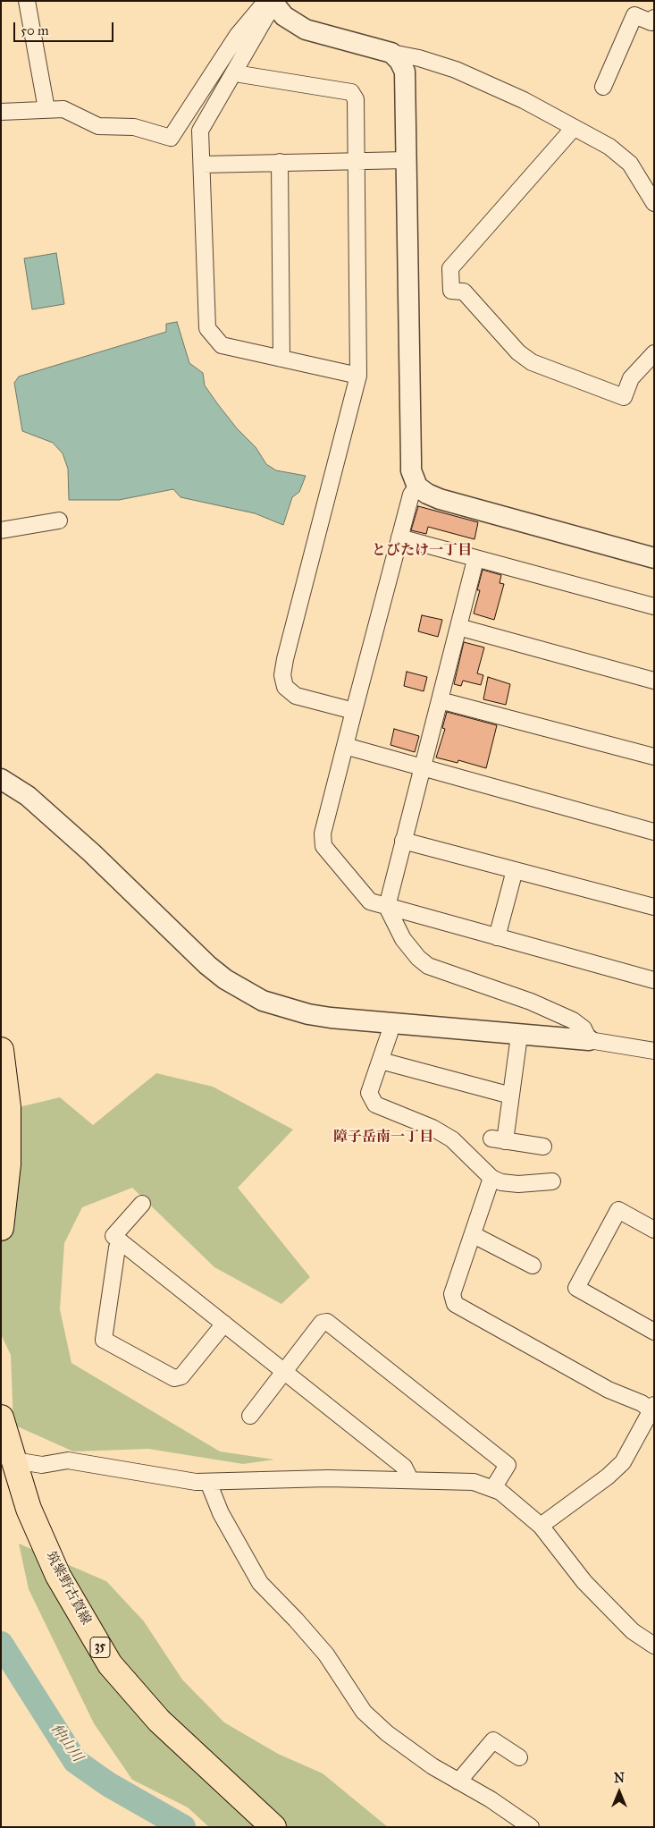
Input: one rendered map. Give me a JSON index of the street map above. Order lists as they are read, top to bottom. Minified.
{"streets":{"main road":["筑紫野古賀線","35"]},"districts":["とびたけ一丁目","障子岳南一丁目"],"water":["仲山川"],"scale_bar":"50 m","north":"top"}
